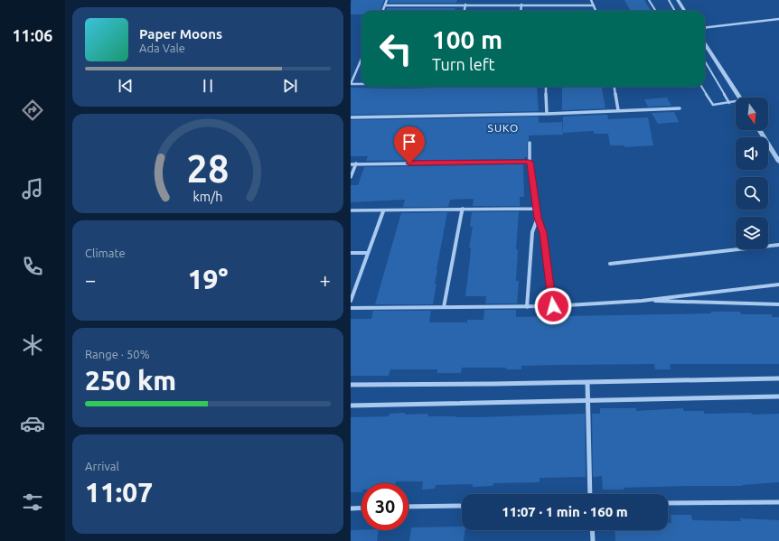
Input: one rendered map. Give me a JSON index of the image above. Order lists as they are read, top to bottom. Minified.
{"districts":["SUKO"],"north":"bottom","page":{"tabs":"11:06","turn":["100 m","Turn left"],"song":["Paper Moons","Ada Vale"],"tile":["Climate",["Range · 50%","250 km"],["Arrival","11:07"]],"heat":["−","19°","+"],"limit":"30","trip":"11:07 · 1 min · 160 m","gauge":["28","km/h"]}}
